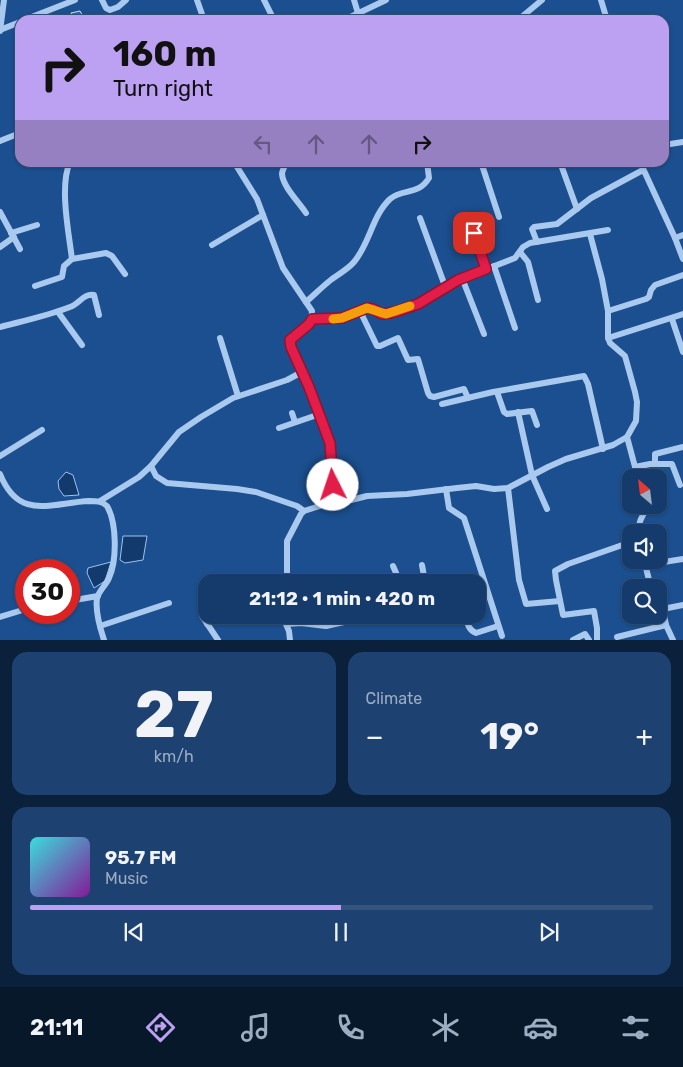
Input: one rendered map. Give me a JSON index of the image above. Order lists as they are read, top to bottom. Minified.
{"north":"top left","page":{"turn":["160 m","Turn right"],"limit":"30","trip":"21:12 · 1 min · 420 m","tile":[["27","km/h"],"Climate"],"heat":["−","19°","+"],"song":["95.7 FM","Music"],"tabs":"21:11"}}
